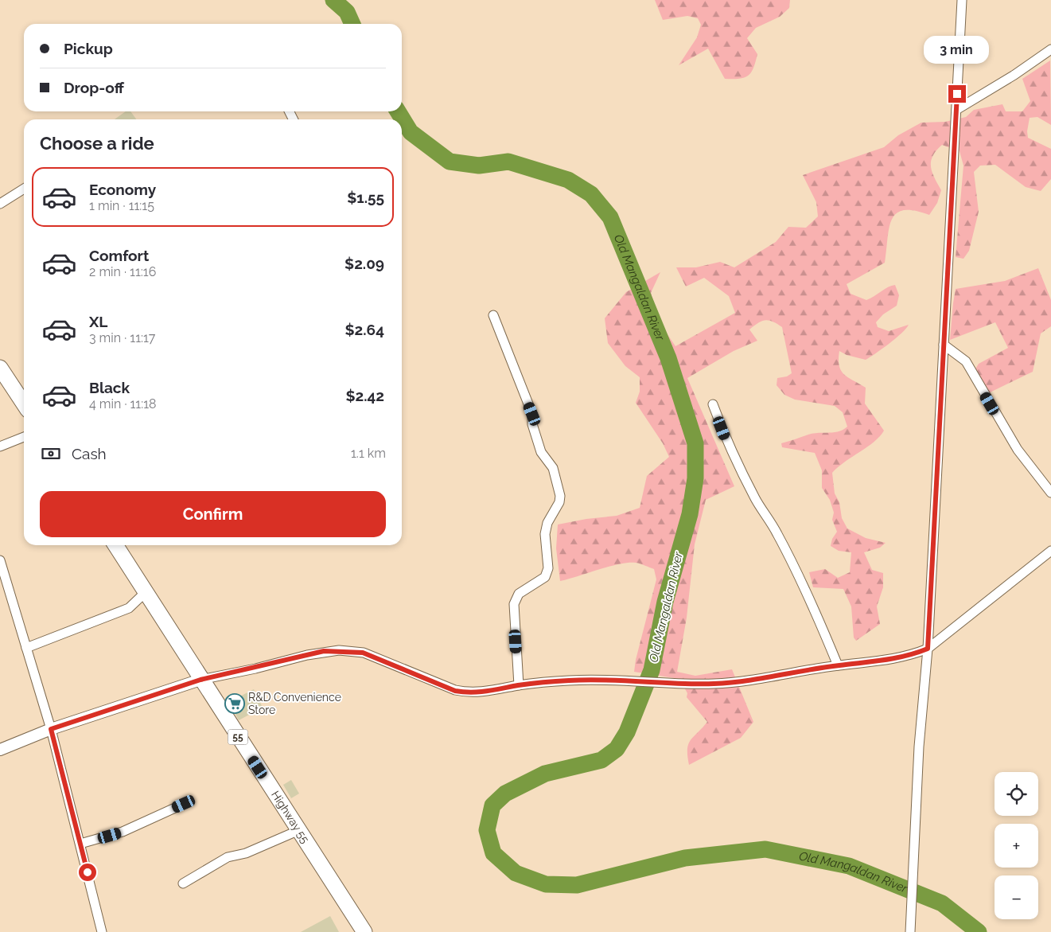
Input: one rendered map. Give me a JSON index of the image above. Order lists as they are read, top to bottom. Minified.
{"streets":{"highway":["55","Highway 55"]},"water":["Old Mangaldan River"],"places":{"supermarket":["R&D Convenience Store"]},"page":{"banner":["Pickup","Drop-off"],"bubble":"3 min","heading":"Choose a ride","list":[{"name":"Economy","note":"1 min · 11:15","value":"$1.55"},{"name":"Comfort","note":"2 min · 11:16","value":"$2.09"},{"name":"XL","note":"3 min · 11:17","value":"$2.64"},{"name":"Black","note":"4 min · 11:18","value":"$2.42"}],"pay":["Cash","1.1 km"],"buttons":"Confirm","map_buttons":["+","−"]}}
